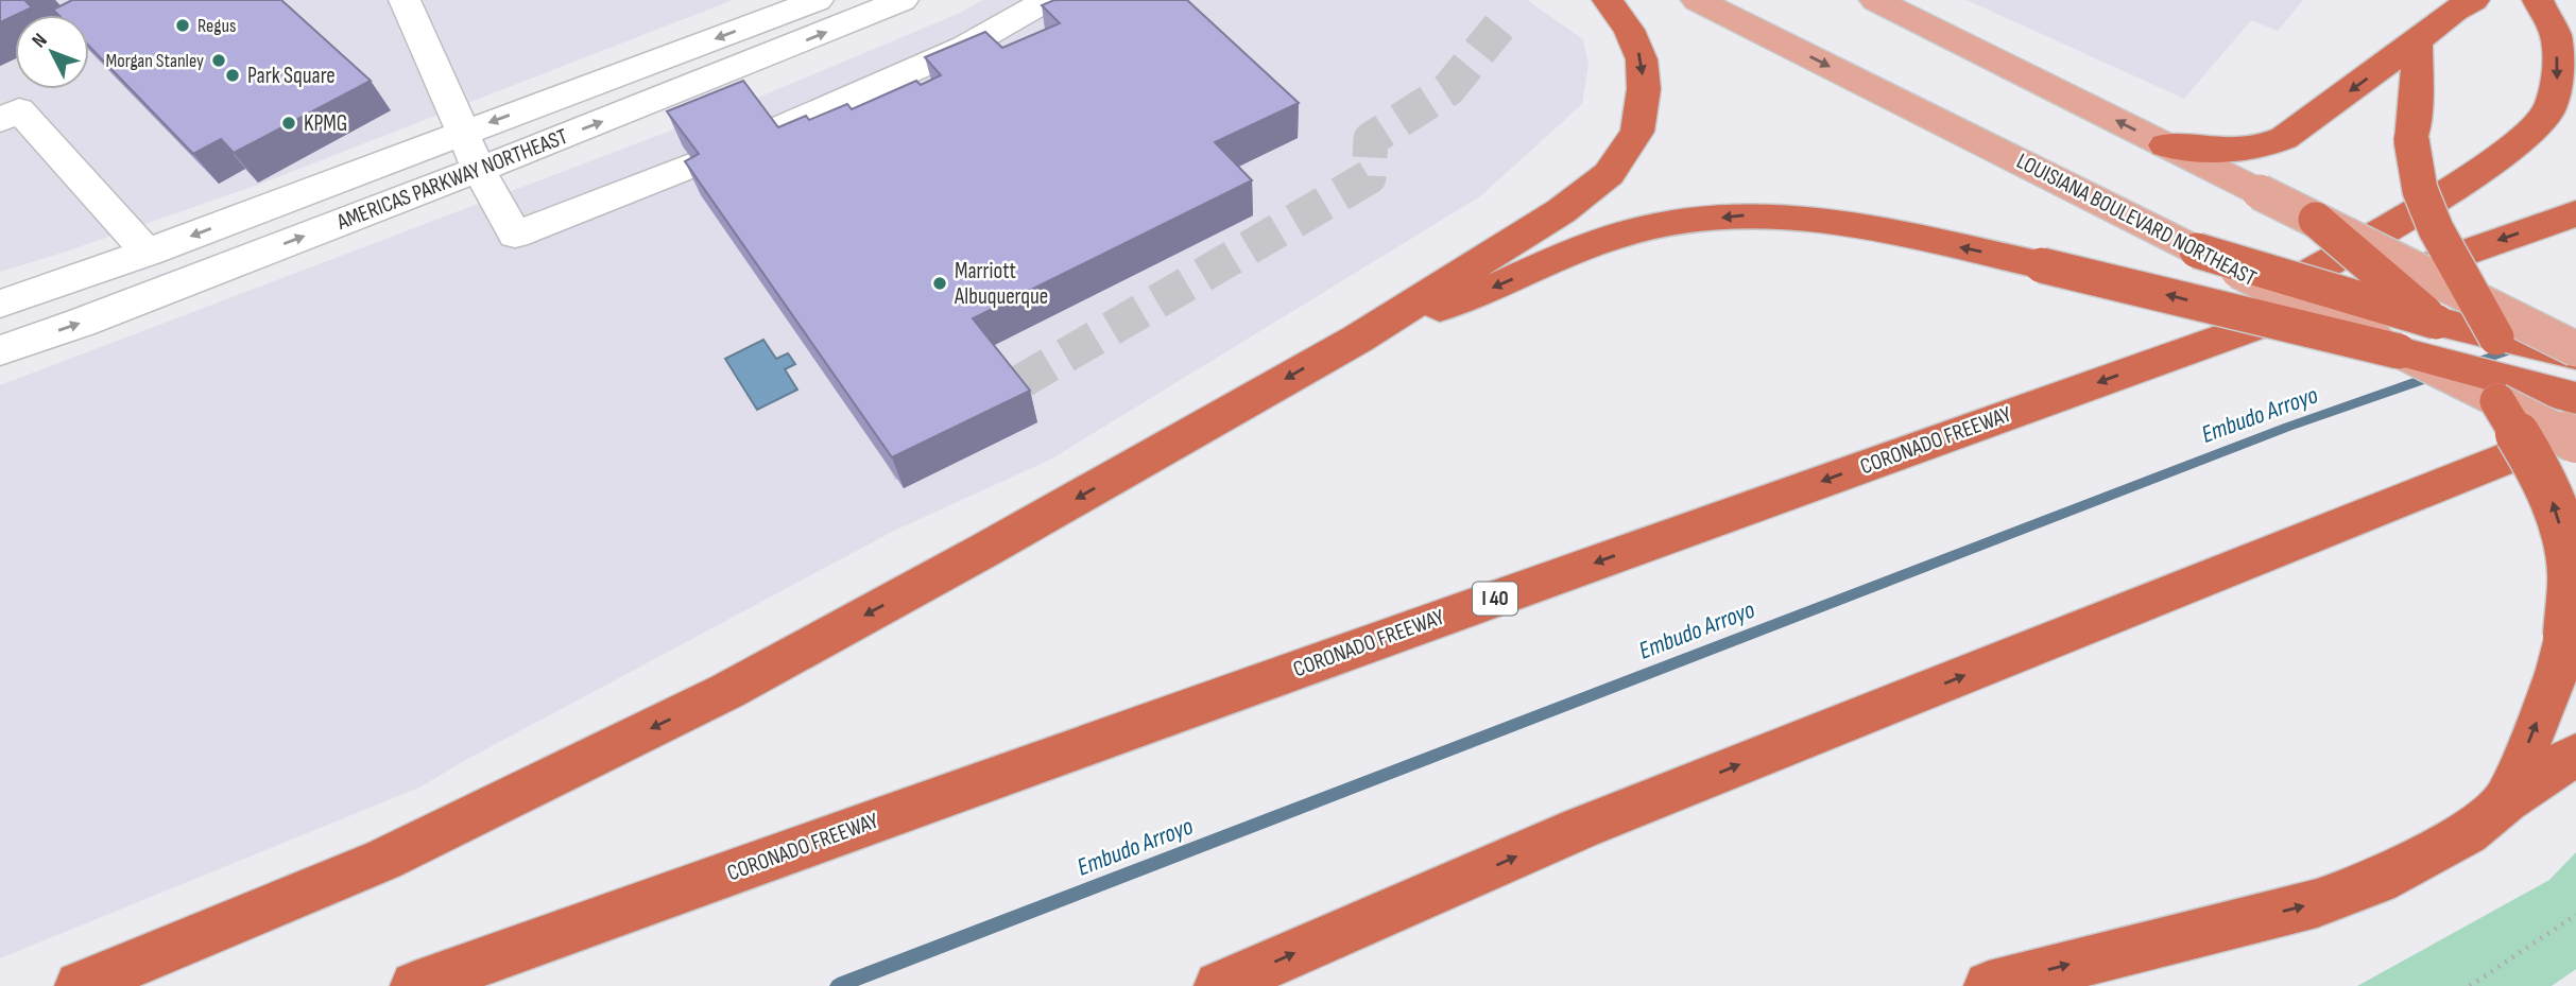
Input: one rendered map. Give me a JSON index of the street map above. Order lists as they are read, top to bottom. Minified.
{"streets":{"highway":["CORONADO FREEWAY","I 40"],"main road":["LOUISIANA BOULEVARD NORTHEAST"],"street":["AMERICAS PARKWAY NORTHEAST"]},"water":["Embudo Arroyo"],"places":["Regus","Morgan Stanley","Park Square","KPMG","Marriott Albuquerque"],"north":"top left"}
